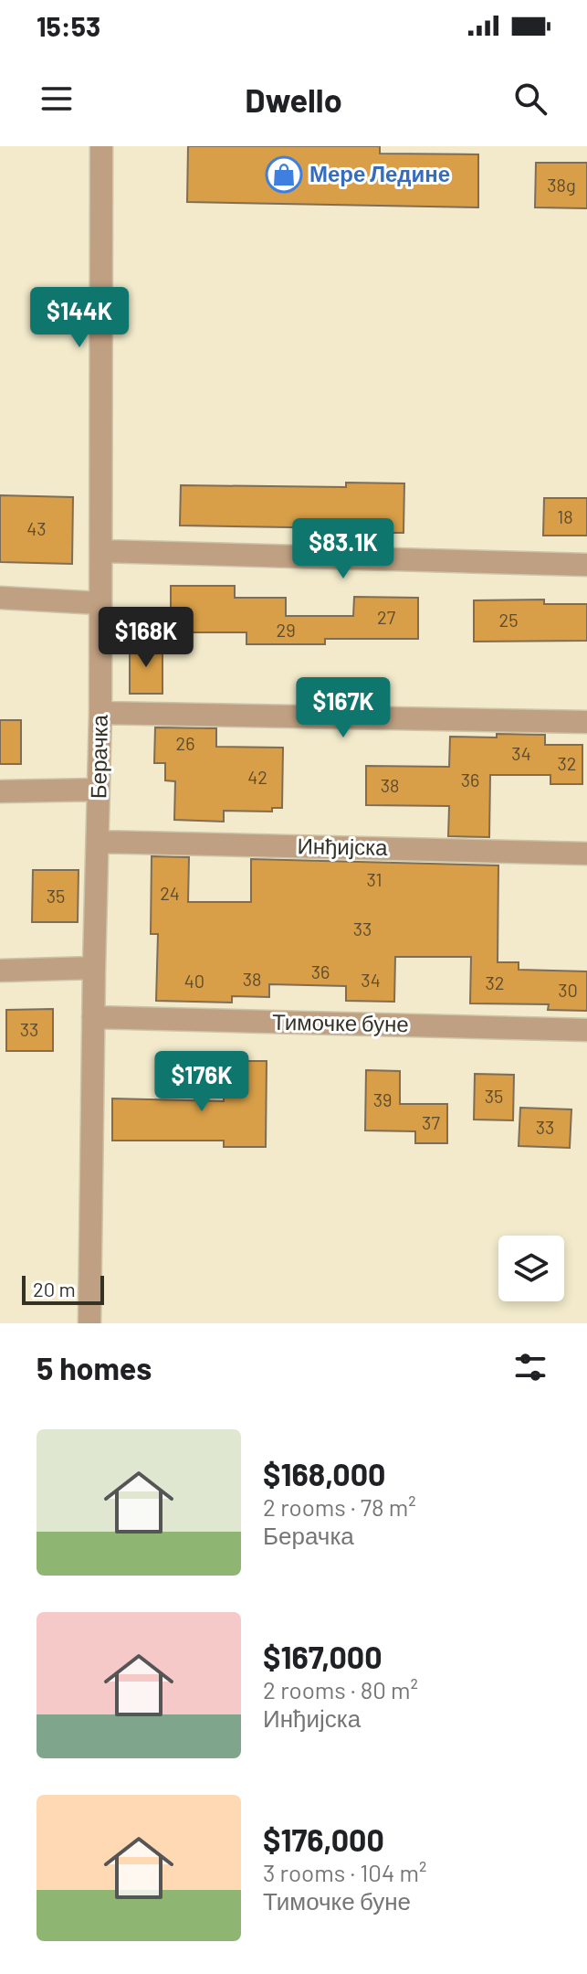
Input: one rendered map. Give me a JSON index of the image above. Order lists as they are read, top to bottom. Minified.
{"streets":{"street":["Берачка","Инђијска","Тимочке буне"]},"crossings":[["Берачка","Инђијска"],["Берачка","Тимочке буне"]],"places":{"shop":["Мере Ледине"]},"house_numbers":["38g","18","43","27","25","29","26","34","32","42","36","38","31","24","35","33","36","38","34","40","32","30","33","35","39","37","33"],"scale_bar":"20 m","page":{"status":"15:53","header":"Dwello","price":["$144K","$83.1K","$168K","$167K","$176K"],"scale":"20 m","heading":"5 homes","list":[{"name":"$168,000","note":"2 rooms · 78 m² · Берачка"},{"name":"$167,000","note":"2 rooms · 80 m² · Инђијска"},{"name":"$176,000","note":"3 rooms · 104 m² · Тимочке буне"}]}}
